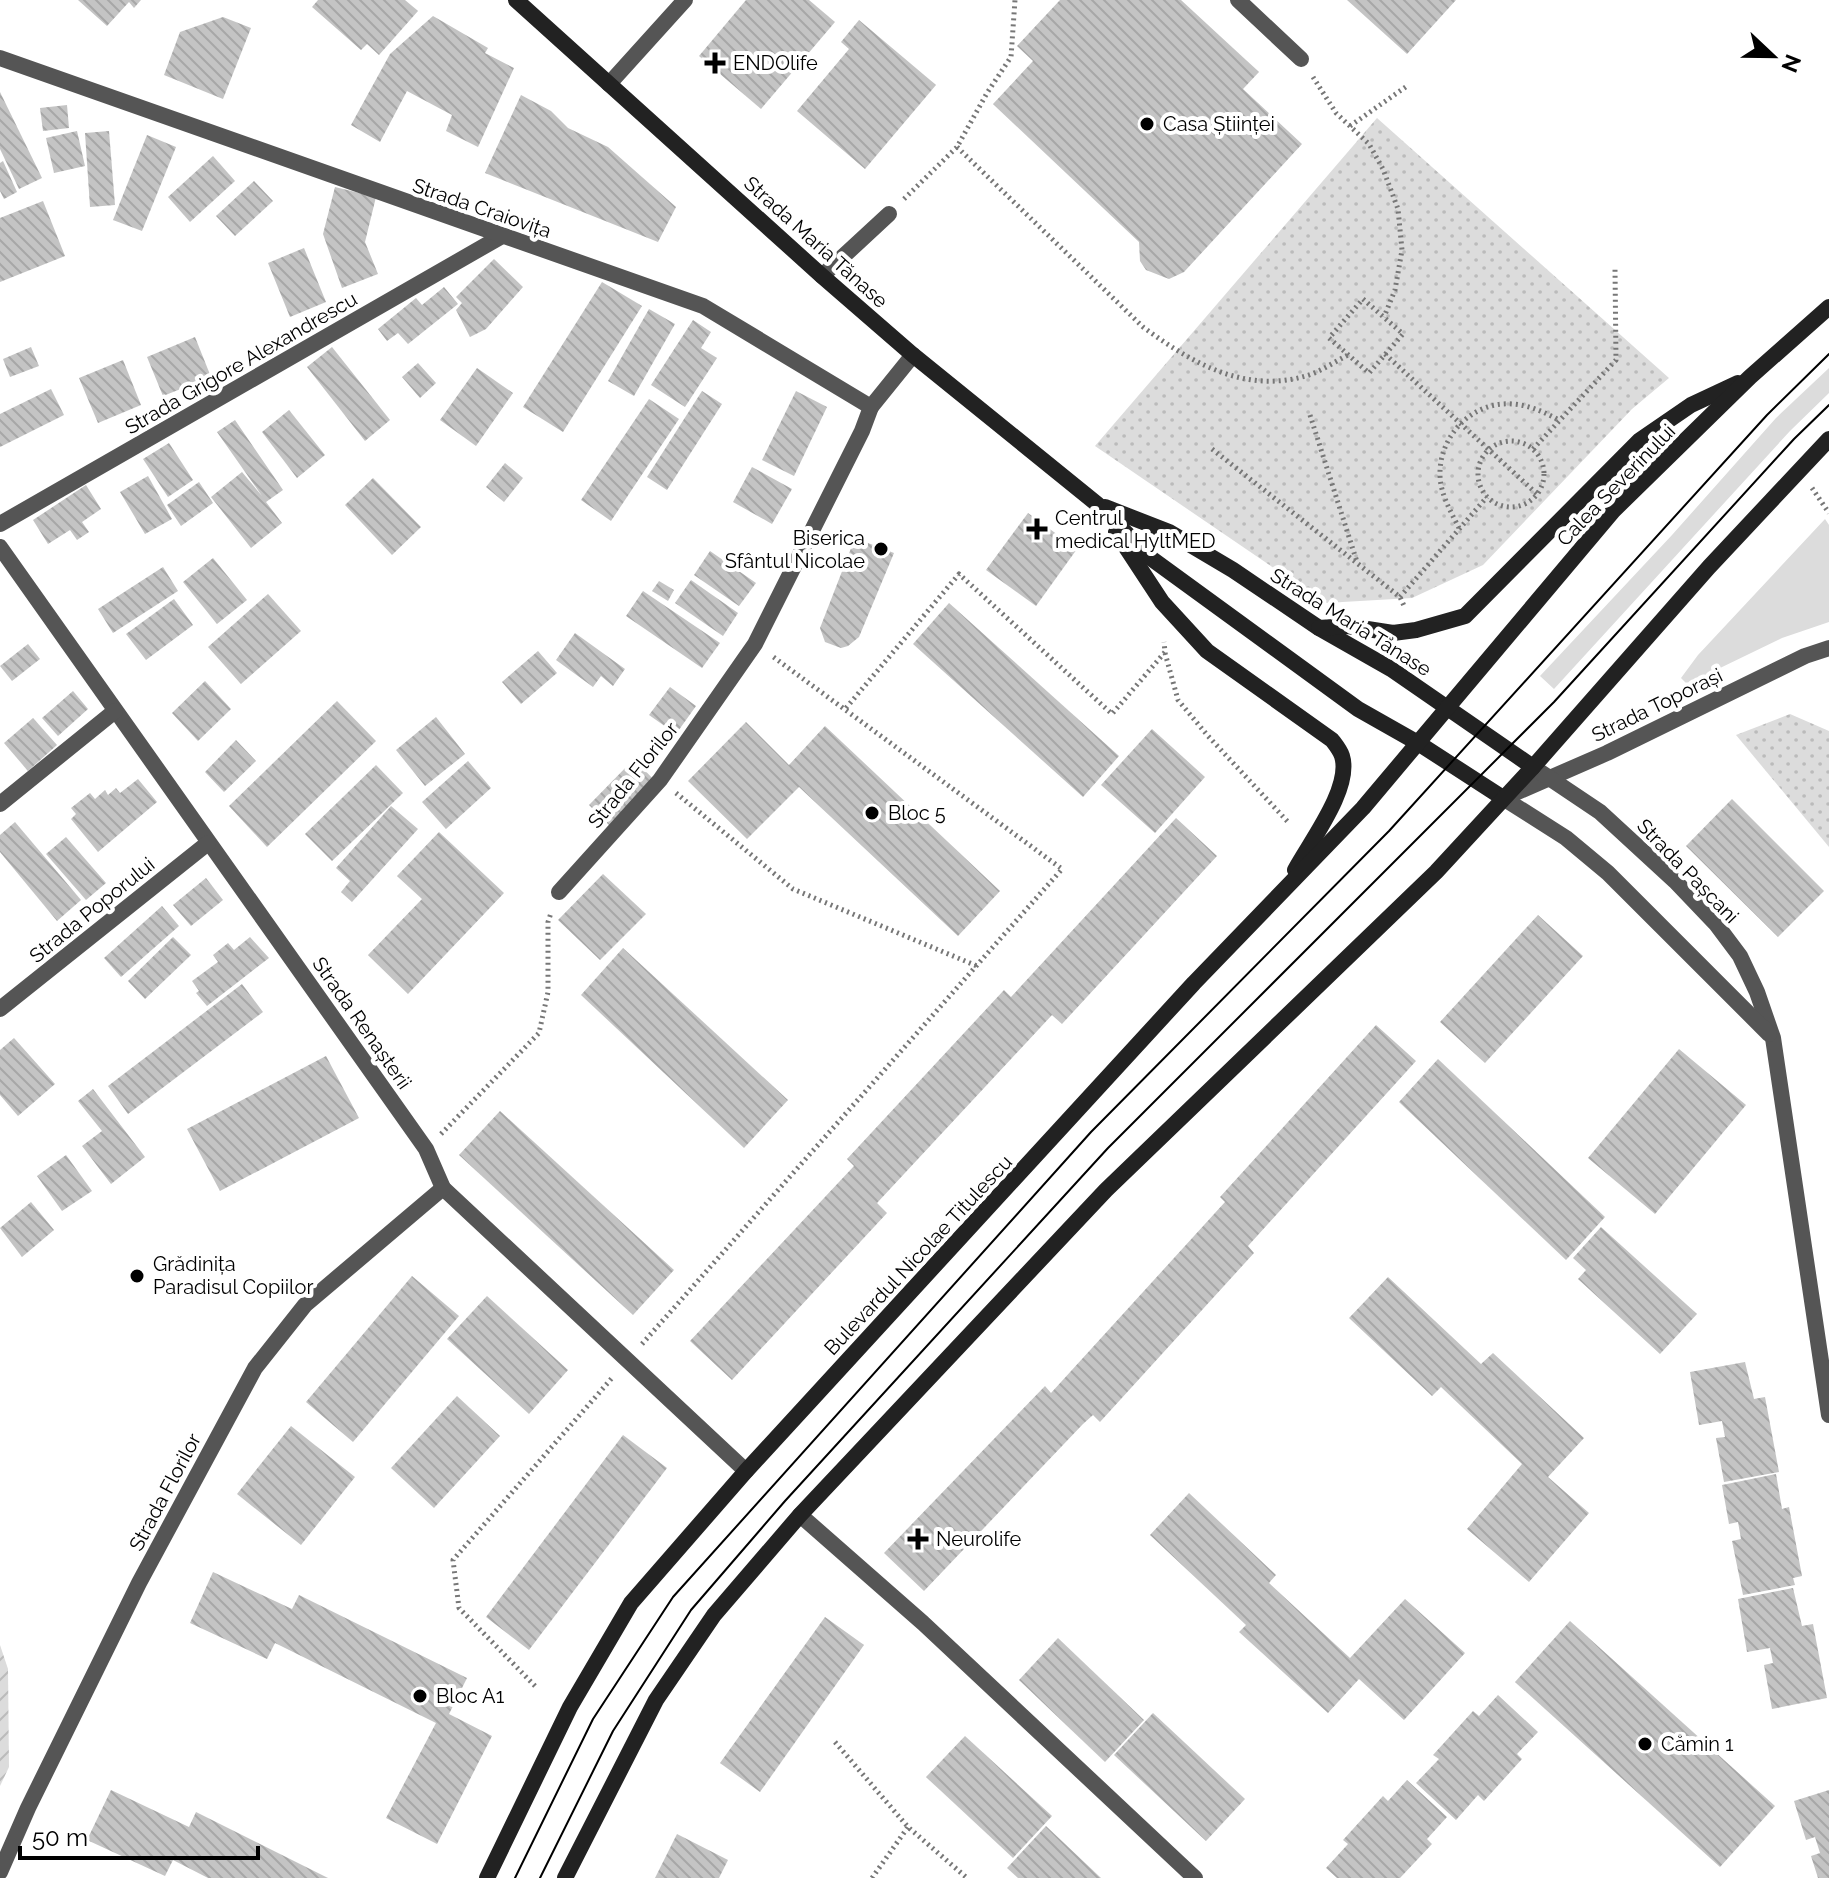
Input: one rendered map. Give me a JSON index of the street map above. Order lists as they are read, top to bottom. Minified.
{"streets":{"main road":["Strada Maria Tănase","Calea Severinului","Bulevardul Nicolae Titulescu"],"street":["Strada Craiovița","Strada Grigore Alexandrescu","Strada Toporași","Strada Florilor","Strada Pașcani","Strada Poporului","Strada Renașterii"]},"crossings":[["Strada Craiovița","Strada Grigore Alexandrescu"],["Strada Craiovița","Strada Florilor"],["Strada Maria Tănase","Calea Severinului"],["Strada Maria Tănase","Strada Toporași"],["Strada Maria Tănase","Strada Pașcani"],["Strada Maria Tănase","Bulevardul Nicolae Titulescu"],["Calea Severinului","Bulevardul Nicolae Titulescu"],["Strada Toporași","Strada Pașcani"],["Strada Florilor","Strada Renașterii"],["Strada Poporului","Strada Renașterii"],["Strada Renașterii","Bulevardul Nicolae Titulescu"]],"places":{"health":["ENDOlife","Centrul medical HyltMED","Neurolife"],"other":["Casa Științei","Biserica Sfântul Nicolae","Bloc 5","Grădinița Paradisul Copiilor","Bloc A1","Cămin 1"]},"scale_bar":"50 m","north":"right"}
